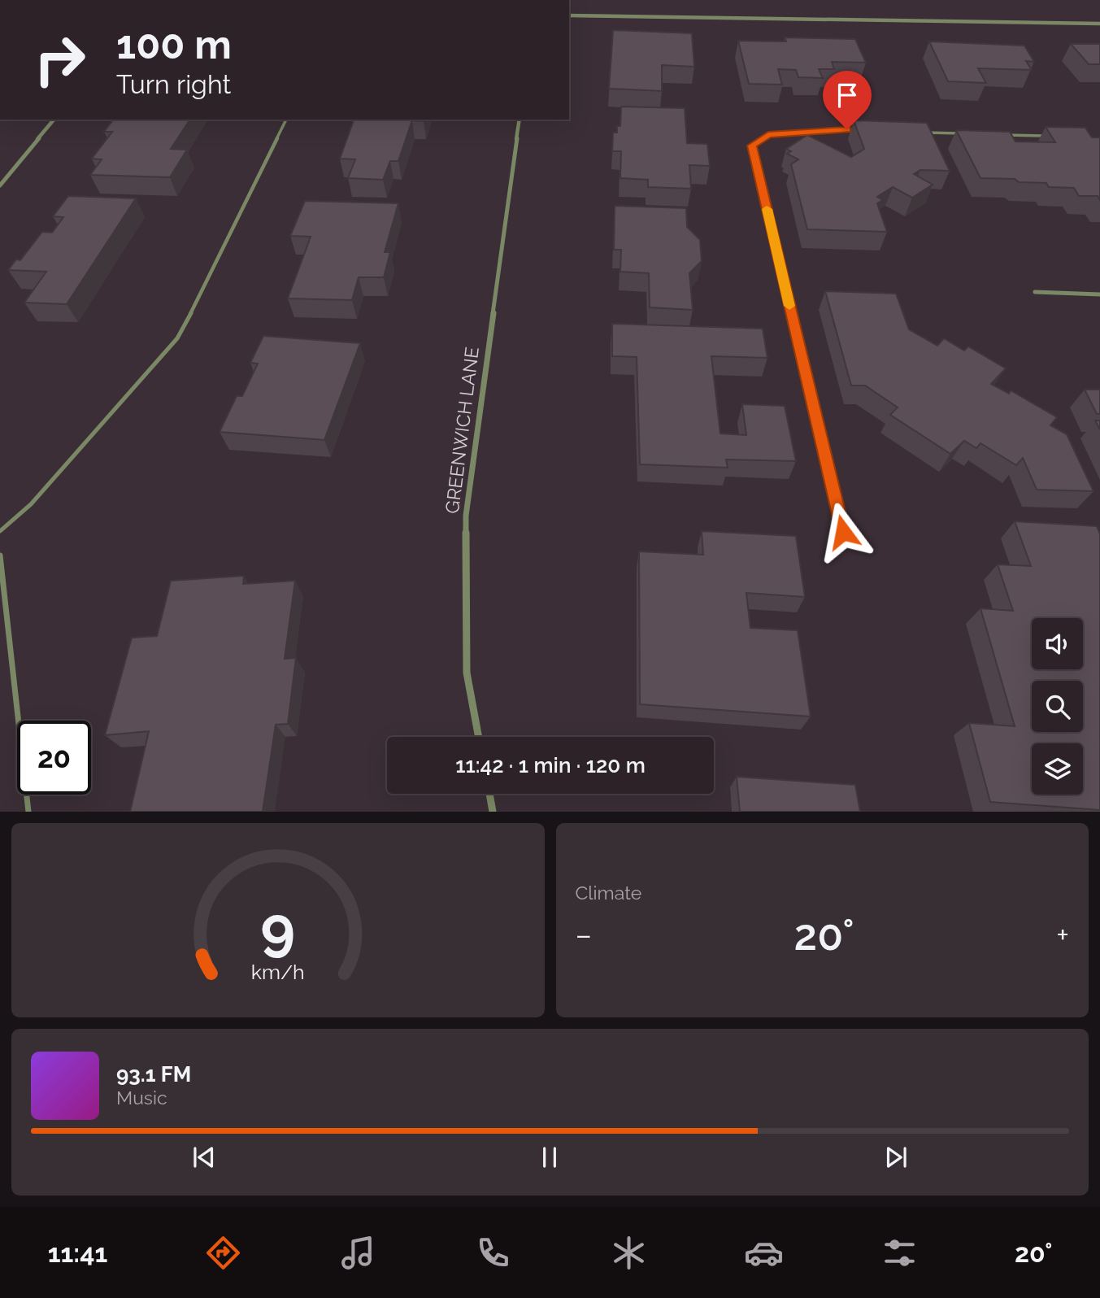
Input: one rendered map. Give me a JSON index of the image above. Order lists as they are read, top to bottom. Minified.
{"streets":{"street":["GREENWICH LANE"]},"page":{"turn":["100 m","Turn right"],"limit":"20","trip":"11:42 · 1 min · 120 m","tile":"Climate","heat":["−","20°","+"],"song":["93.1 FM","Music"],"tabs":["11:41","20°"],"gauge":["9","km/h"]}}
